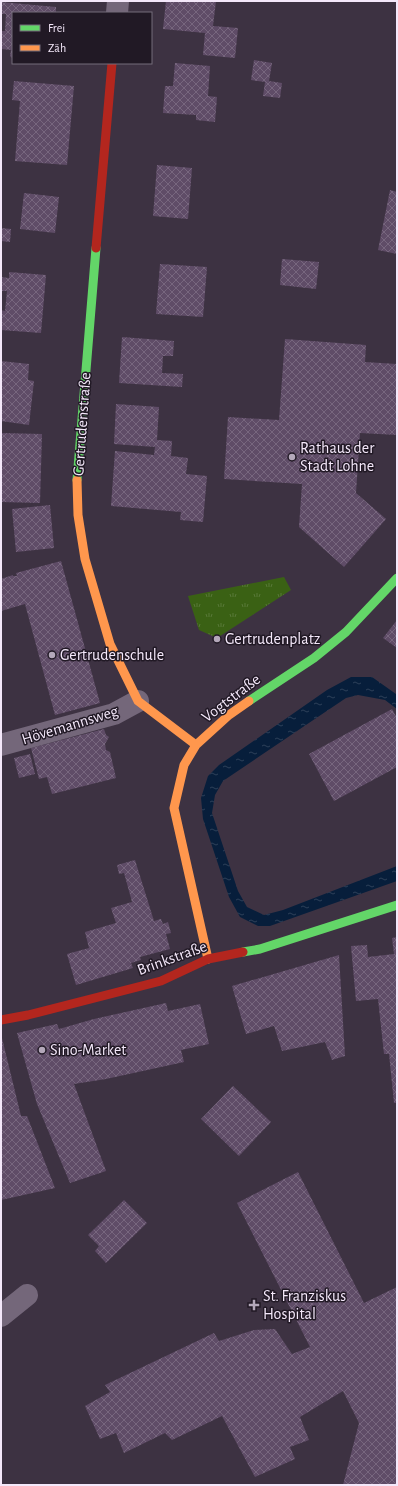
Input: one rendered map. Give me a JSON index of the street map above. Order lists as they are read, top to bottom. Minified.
{"streets":{"street":["Gertrudenstraße","Vogtstraße","Hövemannsweg","Brinkstraße"]},"crossings":[["Gertrudenstraße","Vogtstraße"],["Gertrudenstraße","Hövemannsweg"],["Vogtstraße","Brinkstraße"]],"places":{"other":["Rathaus der Stadt Lohne","Gertrudenplatz","Gertrudenschule","Sino-Market"],"health":["St. Franziskus Hospital"]},"legend":["Frei","Zäh"]}
